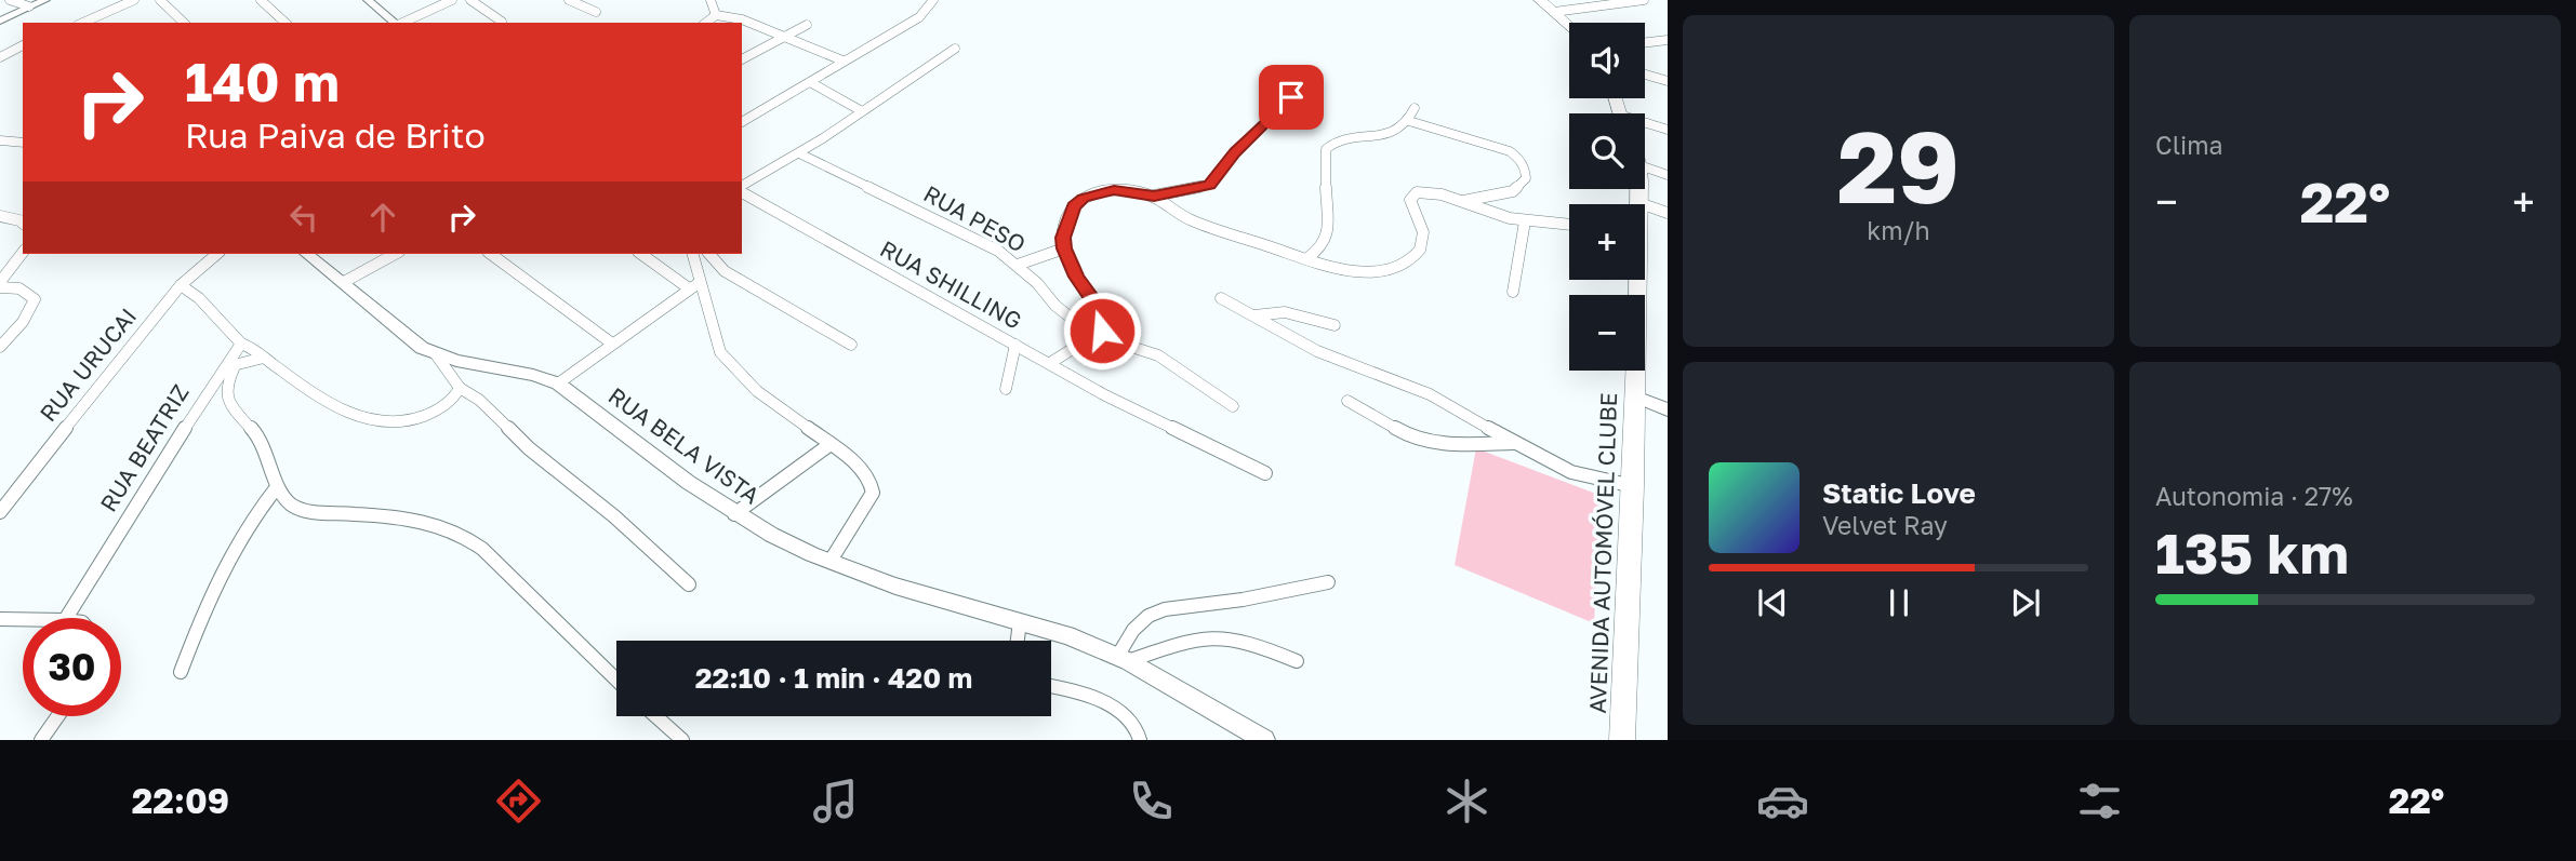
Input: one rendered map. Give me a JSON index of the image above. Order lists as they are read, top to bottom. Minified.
{"streets":{"main road":["AVENIDA AUTOMÓVEL CLUBE"],"street":["RUA PESO","RUA SHILLING","RUA URUCAI","RUA BELA VISTA","RUA BEATRIZ"]},"page":{"tile":[["29","km/h"],"Clima",["Autonomia · 27%","135 km"]],"map_buttons":["+","−"],"turn":["140 m","Rua Paiva de Brito"],"heat":["−","22°","+"],"song":["Static Love","Velvet Ray"],"limit":"30","trip":"22:10 · 1 min · 420 m","tabs":["22:09","22°"]}}
